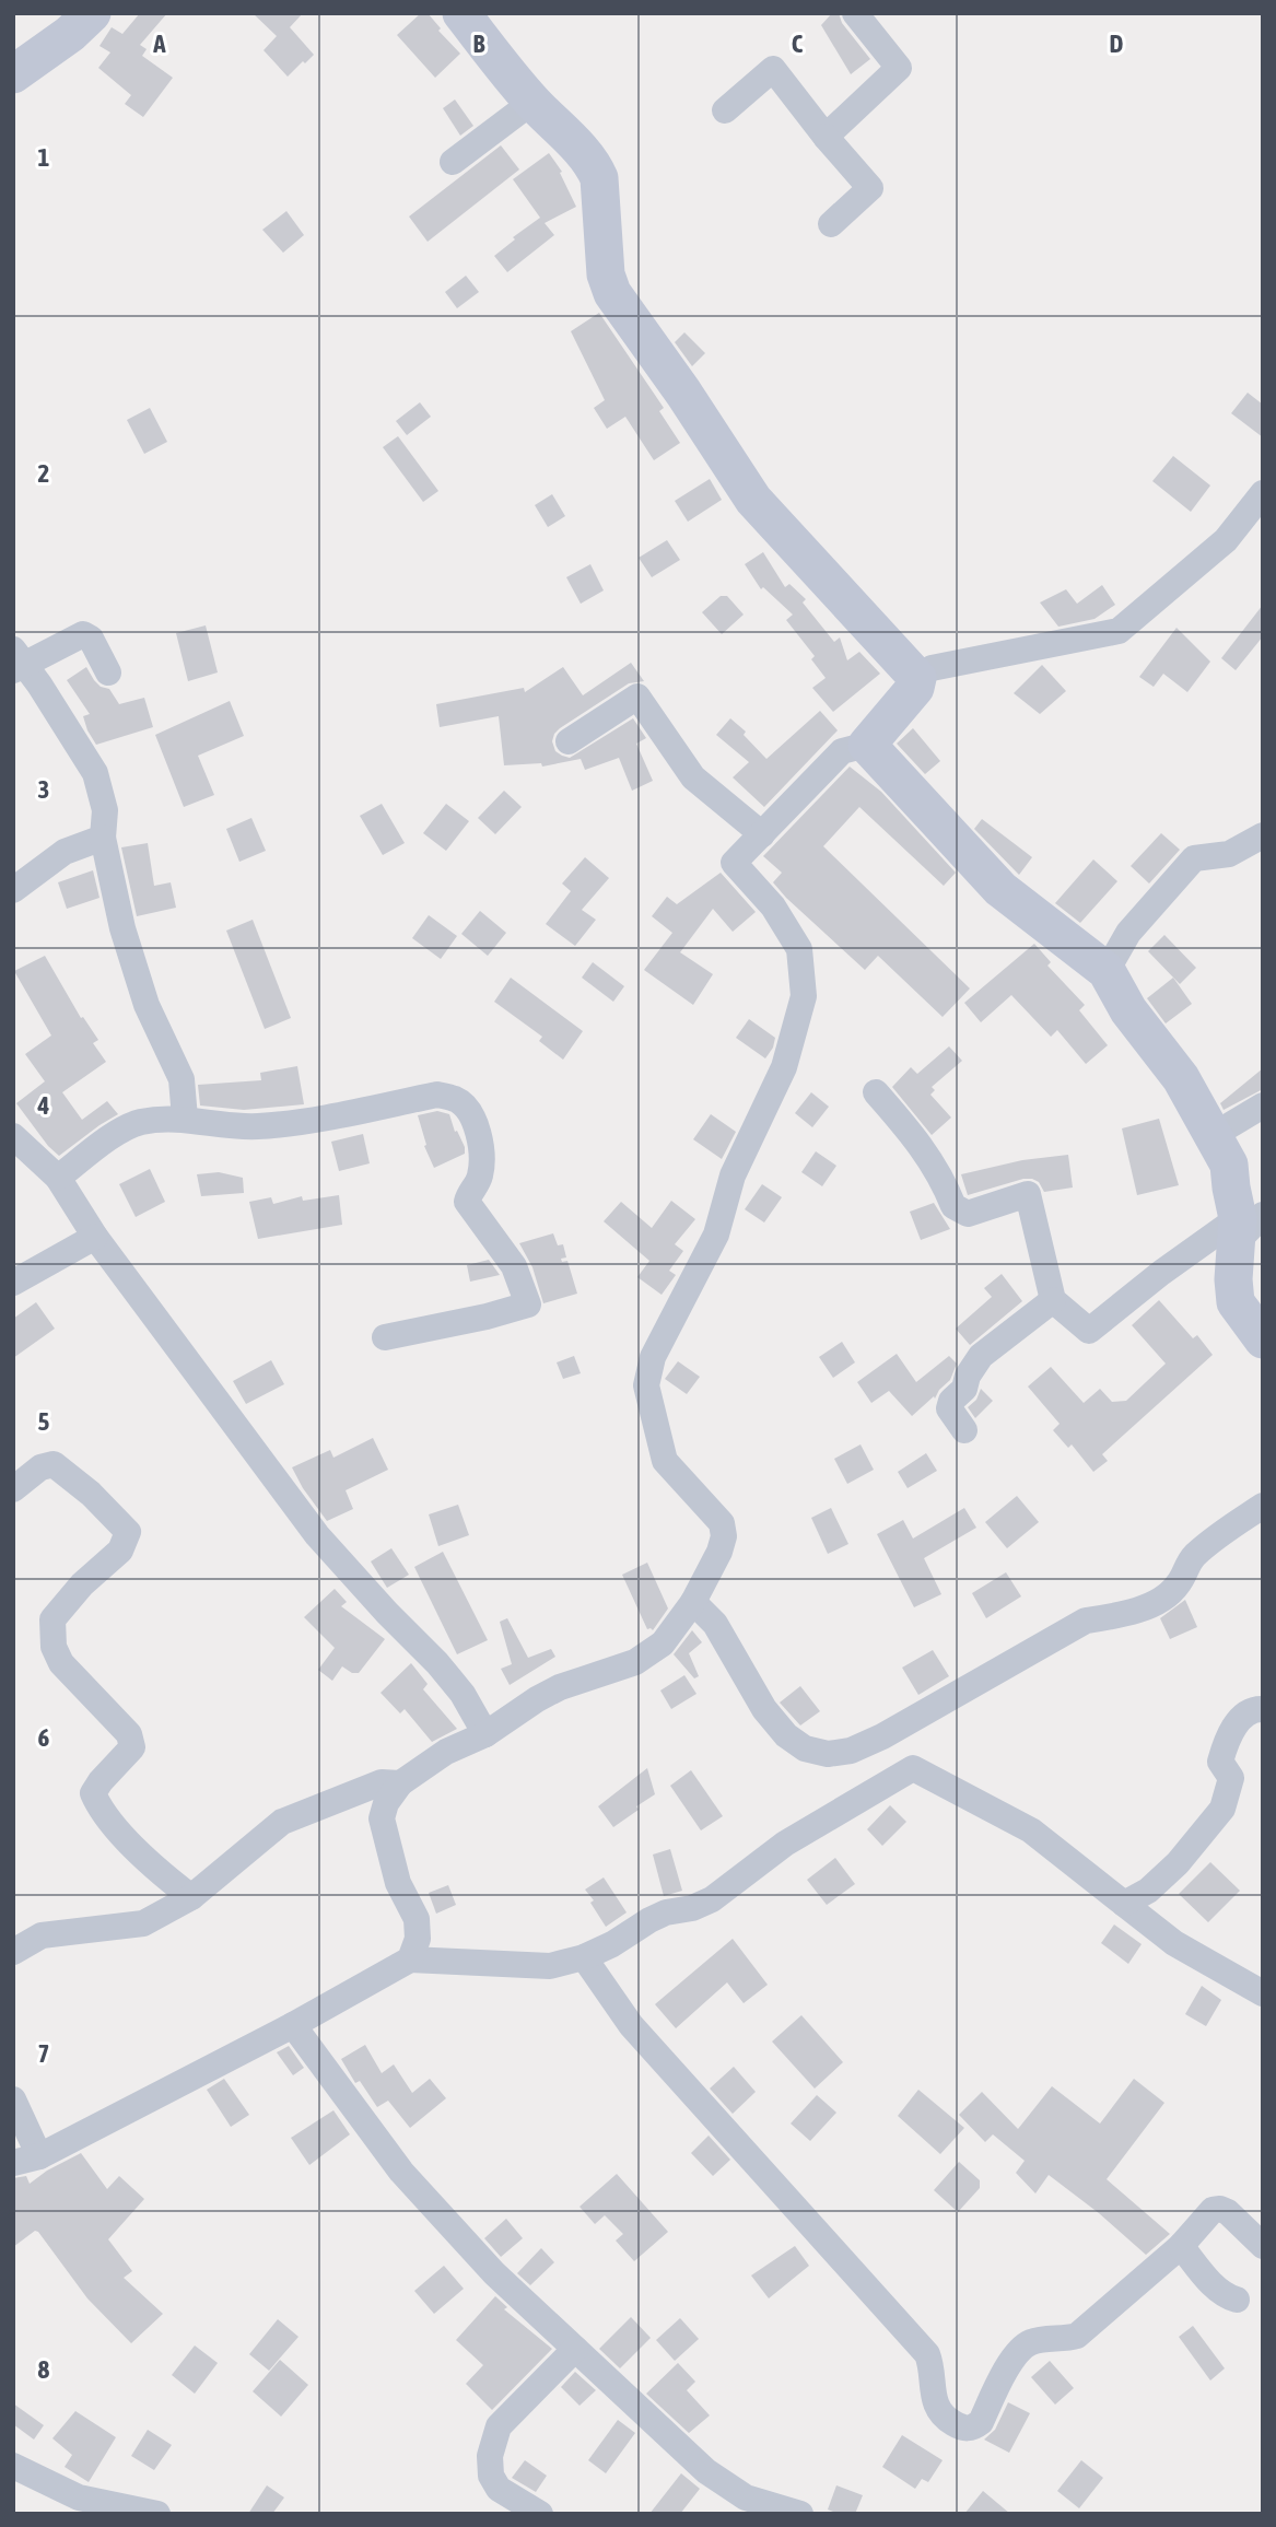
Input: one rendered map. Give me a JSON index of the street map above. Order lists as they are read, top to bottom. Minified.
{"grid":{"columns":["A","B","C","D"],"rows":["1","2","3","4","5","6","7","8"]}}
